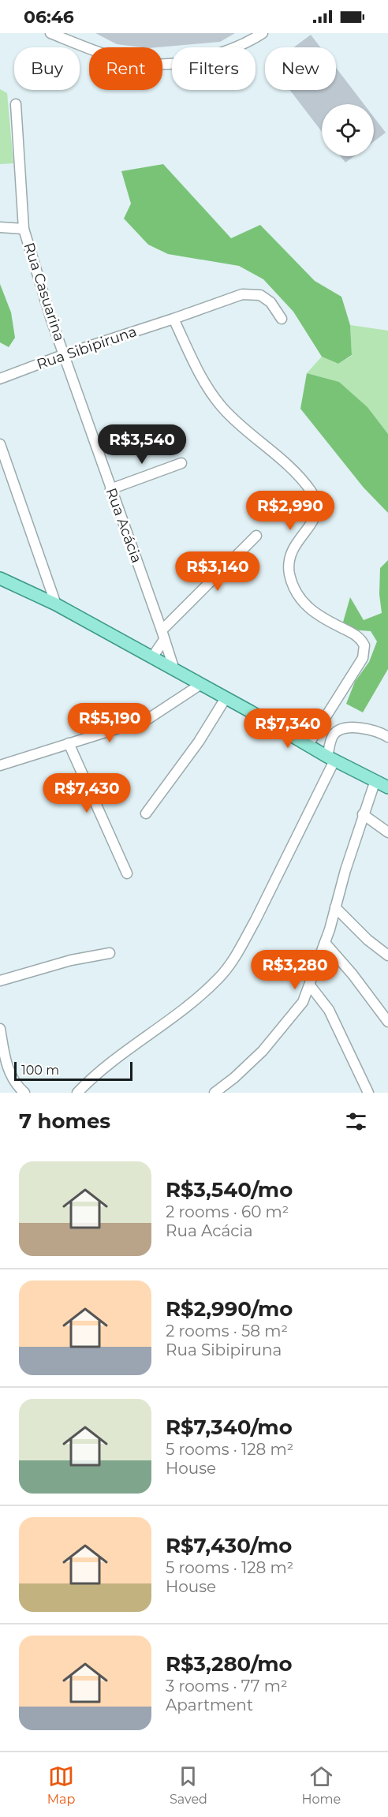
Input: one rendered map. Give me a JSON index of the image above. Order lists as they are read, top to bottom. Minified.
{"streets":{"street":["Rua Casuarina","Rua Sibipiruna","Rua Acácia"]},"crossings":[["Rua Casuarina","Rua Sibipiruna"],["Rua Casuarina","Rua Acácia"],["Rua Sibipiruna","Rua Acácia"]],"scale_bar":"100 m","page":{"status":"06:46","chip":["Buy","Rent","Filters","New"],"price":["R$3,540","R$2,990","R$3,140","R$5,190","R$7,340","R$7,430","R$3,280"],"scale":"100 m","heading":"7 homes","list":[{"name":"R$3,540/mo","note":"2 rooms · 60 m² · Rua Acácia"},{"name":"R$2,990/mo","note":"2 rooms · 58 m² · Rua Sibipiruna"},{"name":"R$7,340/mo","note":"5 rooms · 128 m² · House"},{"name":"R$7,430/mo","note":"5 rooms · 128 m² · House"},{"name":"R$3,280/mo","note":"3 rooms · 77 m² · Apartment"}],"tabs":["Map","Saved","Home"]}}
